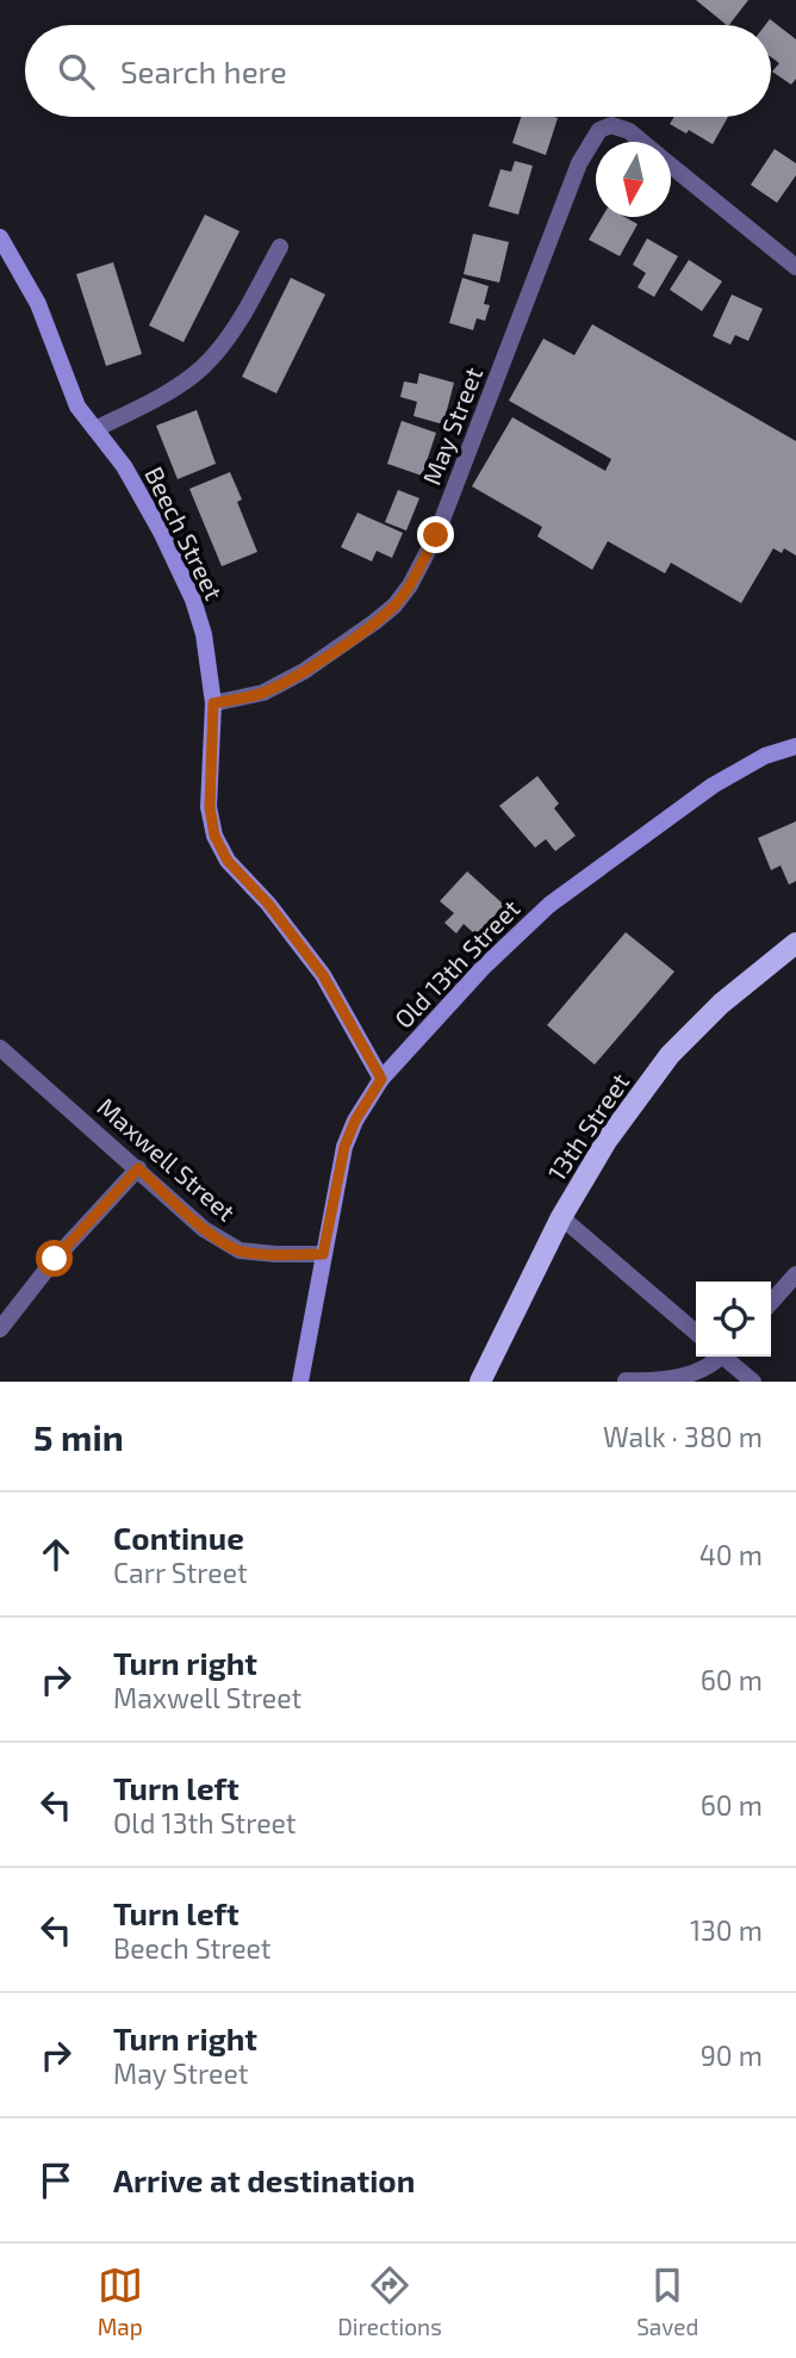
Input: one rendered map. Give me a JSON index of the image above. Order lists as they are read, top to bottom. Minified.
{"streets":{"main road":["13th Street"],"street":["May Street","Beech Street","Old 13th Street","Maxwell Street"]},"crossings":[["May Street","Beech Street"],["Beech Street","Old 13th Street"],["Old 13th Street","Maxwell Street"]],"north":"bottom","page":{"search":"Search here","heading":["5 min","Walk · 380 m"],"list":[["Continue","Carr Street","40 m"],["Turn right","Maxwell Street","60 m"],["Turn left","Old 13th Street","60 m"],["Turn left","Beech Street","130 m"],["Turn right","May Street","90 m"],"Arrive at destination"],"nav":["Map","Directions","Saved"]}}
